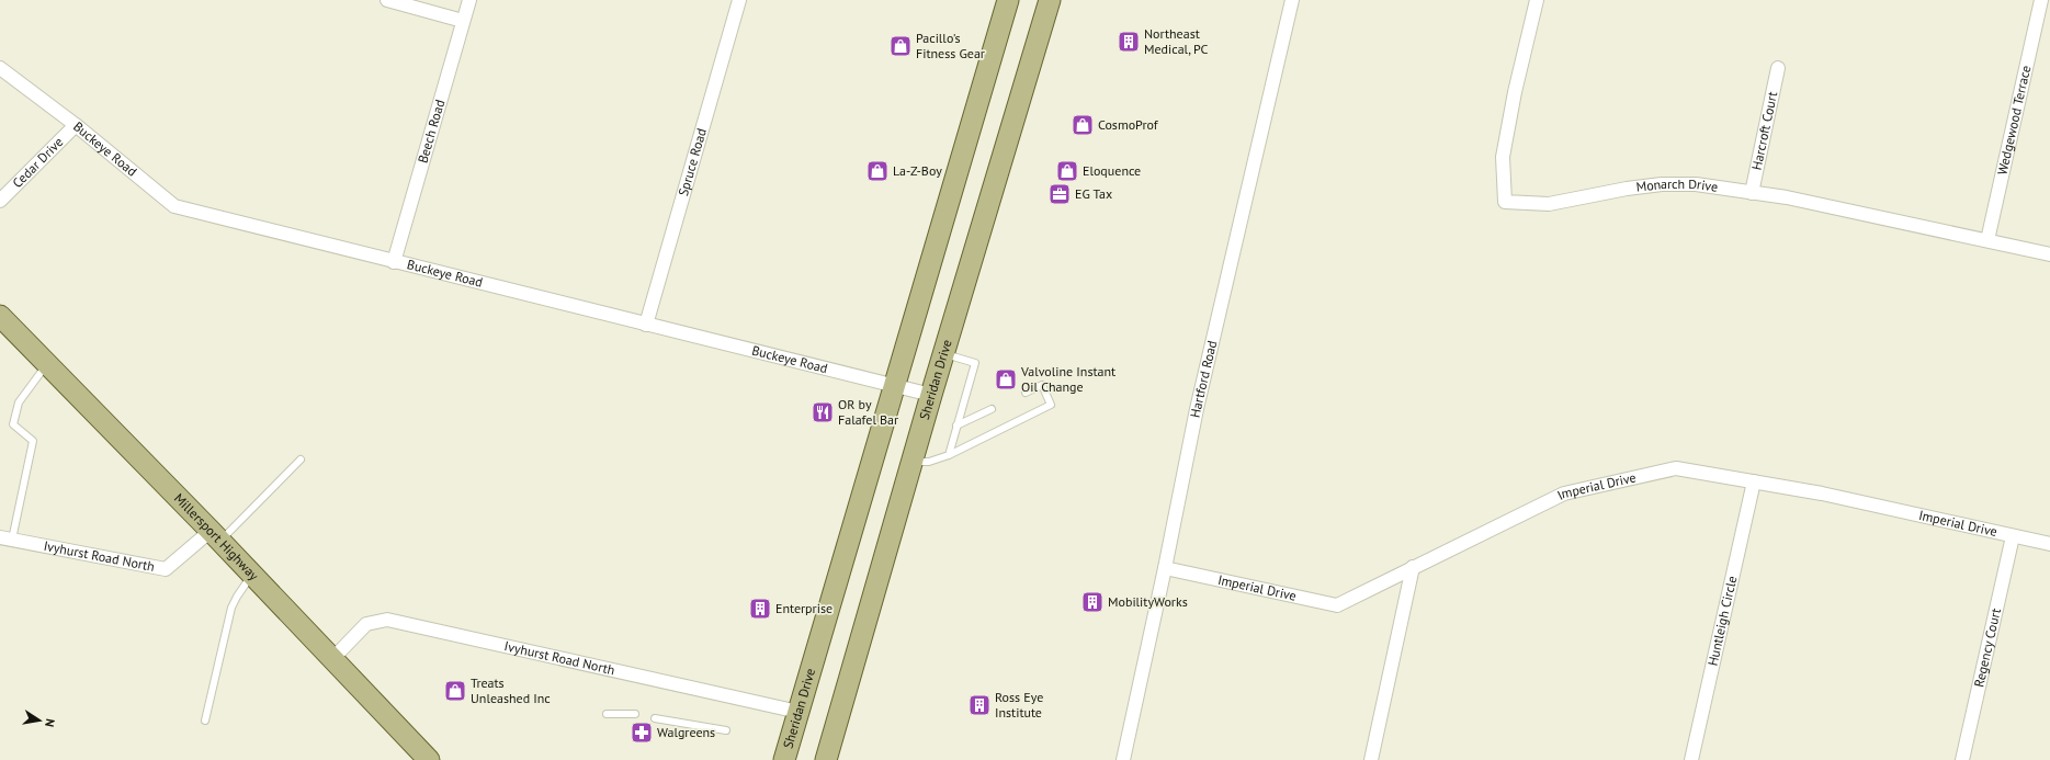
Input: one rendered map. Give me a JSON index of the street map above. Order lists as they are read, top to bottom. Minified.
{"streets":{"main road":["Sheridan Drive","Millersport Highway"],"street":["Wedgewood Terrace","Beech Road","Harcroft Court","Buckeye Road","Spruce Road","Cedar Drive","Monarch Drive","Hartford Road","Imperial Drive","Ivyhurst Road North","Huntleigh Circle","Regency Court"]},"crossings":[["Wedgewood Terrace","Monarch Drive"],["Beech Road","Buckeye Road"],["Harcroft Court","Monarch Drive"],["Buckeye Road","Spruce Road"],["Buckeye Road","Cedar Drive"],["Buckeye Road","Sheridan Drive"],["Sheridan Drive","Ivyhurst Road North"],["Hartford Road","Imperial Drive"],["Imperial Drive","Huntleigh Circle"],["Imperial Drive","Regency Court"],["Millersport Highway","Ivyhurst Road North"]],"places":{"building":["Northeast Medical, PC","MobilityWorks","Enterprise","Ross Eye Institute"],"shop":["Pacillo's Fitness Gear","CosmoProf","La-Z-Boy","Eloquence","Valvoline Instant Oil Change","Treats Unleashed Inc"],"office":["EG Tax"],"restaurant":["OR by Falafel Bar"],"pharmacy":["Walgreens"]},"north":"right"}
